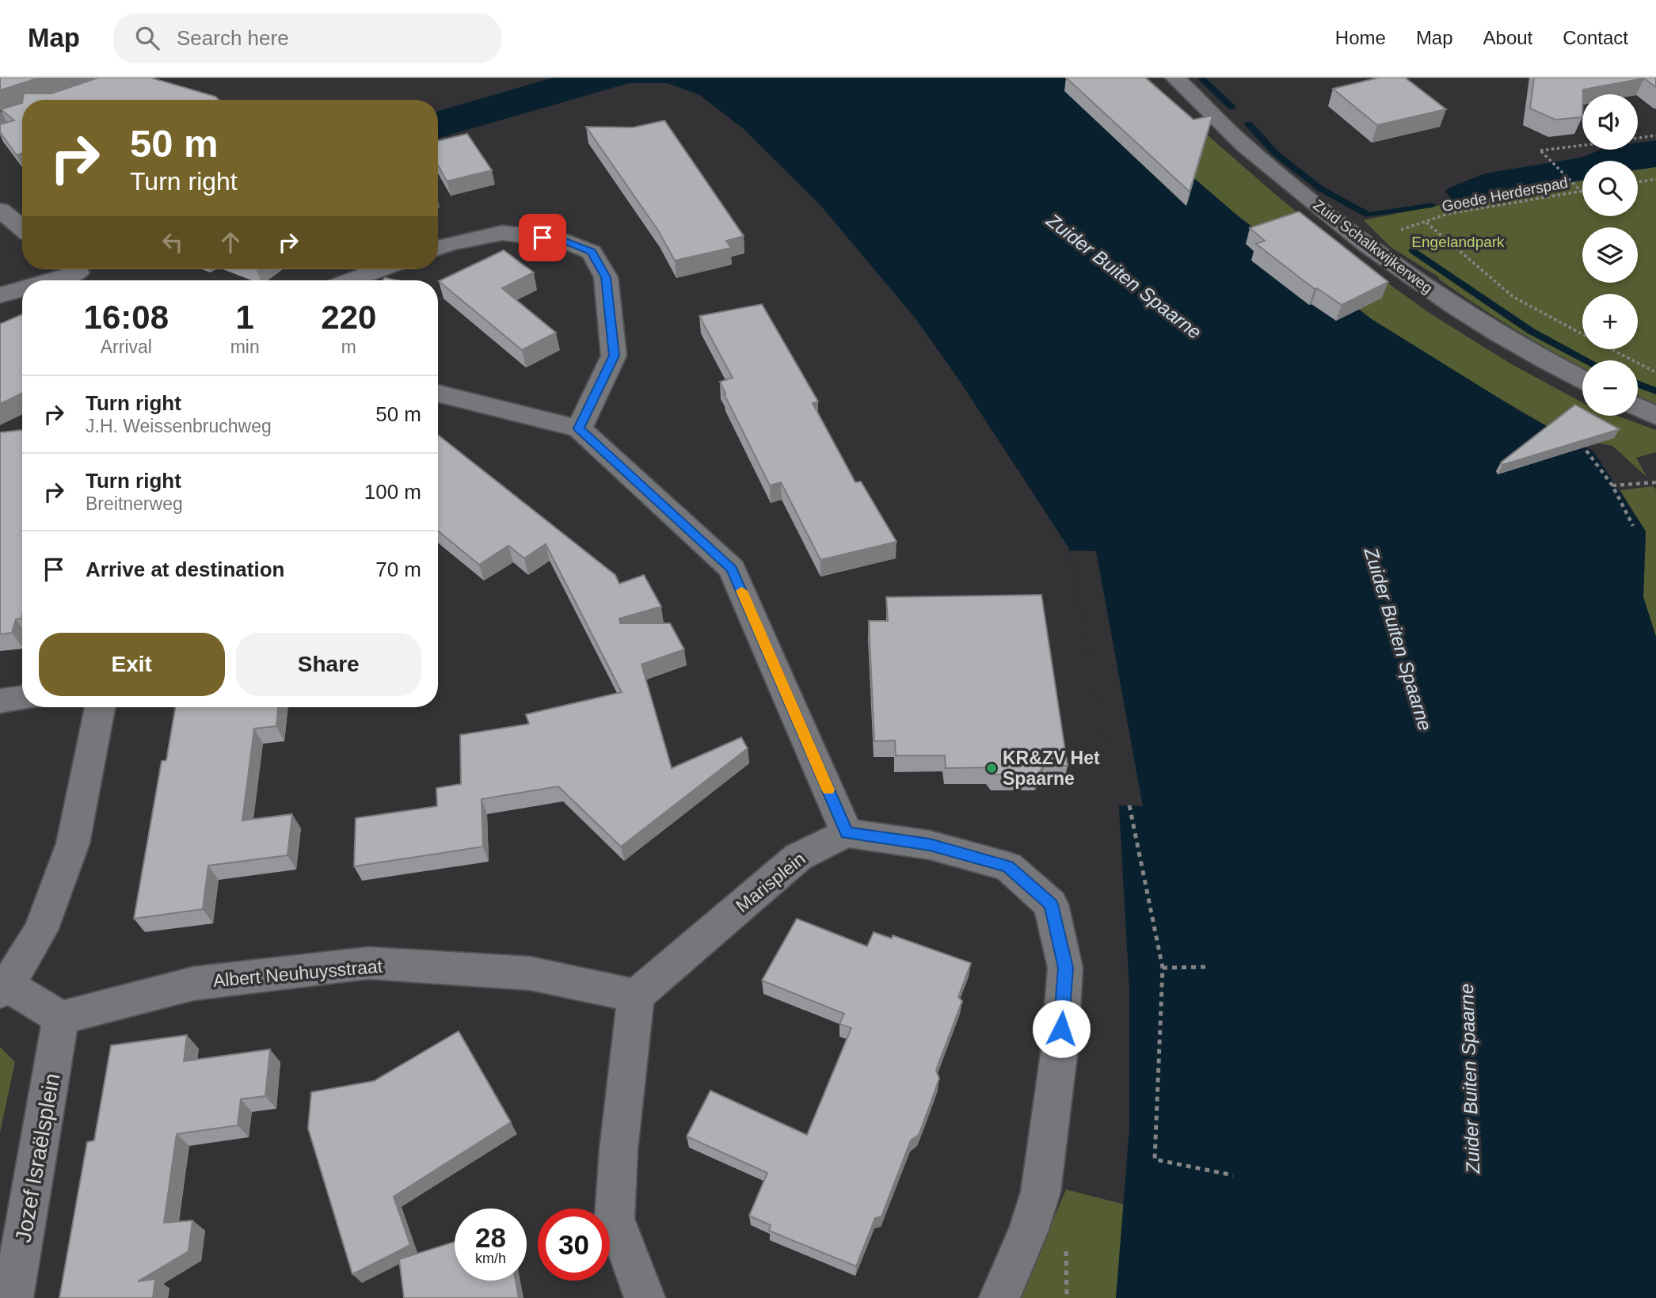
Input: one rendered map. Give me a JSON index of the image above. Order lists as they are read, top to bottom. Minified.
{"streets":{"street":["Zuid Schalkwijkerweg","Marisplein","Albert Neuhuysstraat","Jozef Israëlsplein"],"path":["Goede Herderspad"]},"crossings":[["Marisplein","Albert Neuhuysstraat"],["Albert Neuhuysstraat","Jozef Israëlsplein"]],"water":["Zuider Buiten Spaarne"],"parks":["Engelandpark"],"places":["KR&ZV Het Spaarne"],"page":{"header":"Map","search":"Search here","nav":["Home","Map","About","Contact"],"map_buttons":["+","−"],"turn":["50 m","Turn right"],"eta":["16:08","Arrival","1","min","220","m"],"list":[{"name":"Turn right","note":"J.H. Weissenbruchweg","value":"50 m"},{"name":"Turn right","note":"Breitnerweg","value":"100 m"},{"name":"Arrive at destination","value":"70 m"}],"buttons":["Exit","Share"],"speed":"28 km/h","limit":"30"}}
